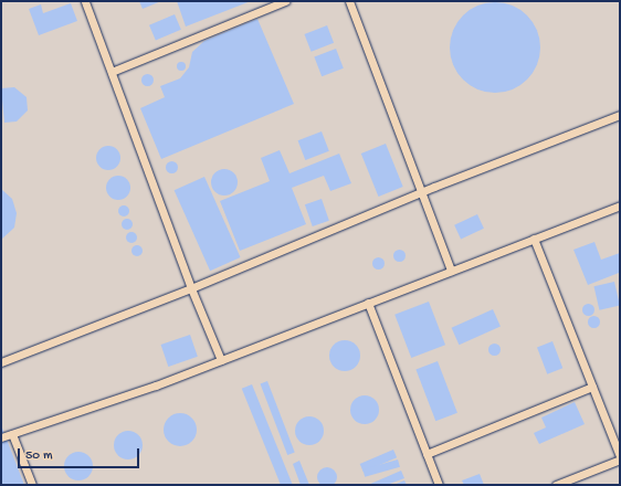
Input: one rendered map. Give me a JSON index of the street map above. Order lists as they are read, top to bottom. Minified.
{"scale_bar":"50 m"}
